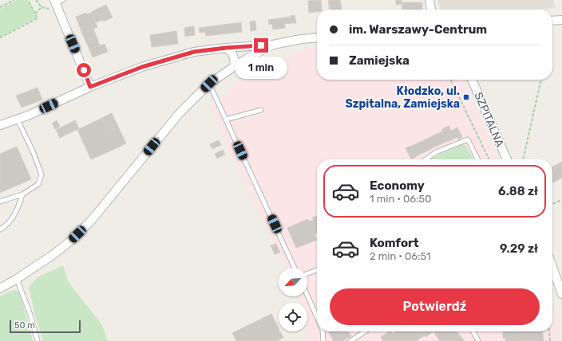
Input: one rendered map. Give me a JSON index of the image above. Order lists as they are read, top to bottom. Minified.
{"streets":{"street":["SZPITALNA"]},"places":{"transit":["Kłodzko, ul. Szpitalna, Zamiejska"]},"scale_bar":"50 m","north":"bottom left","page":{"banner":["im. Warszawy-Centrum","Zamiejska"],"bubble":"1 min","list":[{"name":"Economy","note":"1 min · 06:50","value":"6.88 zł"},{"name":"Komfort","note":"2 min · 06:51","value":"9.29 zł"}],"buttons":"Potwierdź","scale":"50 m"}}
